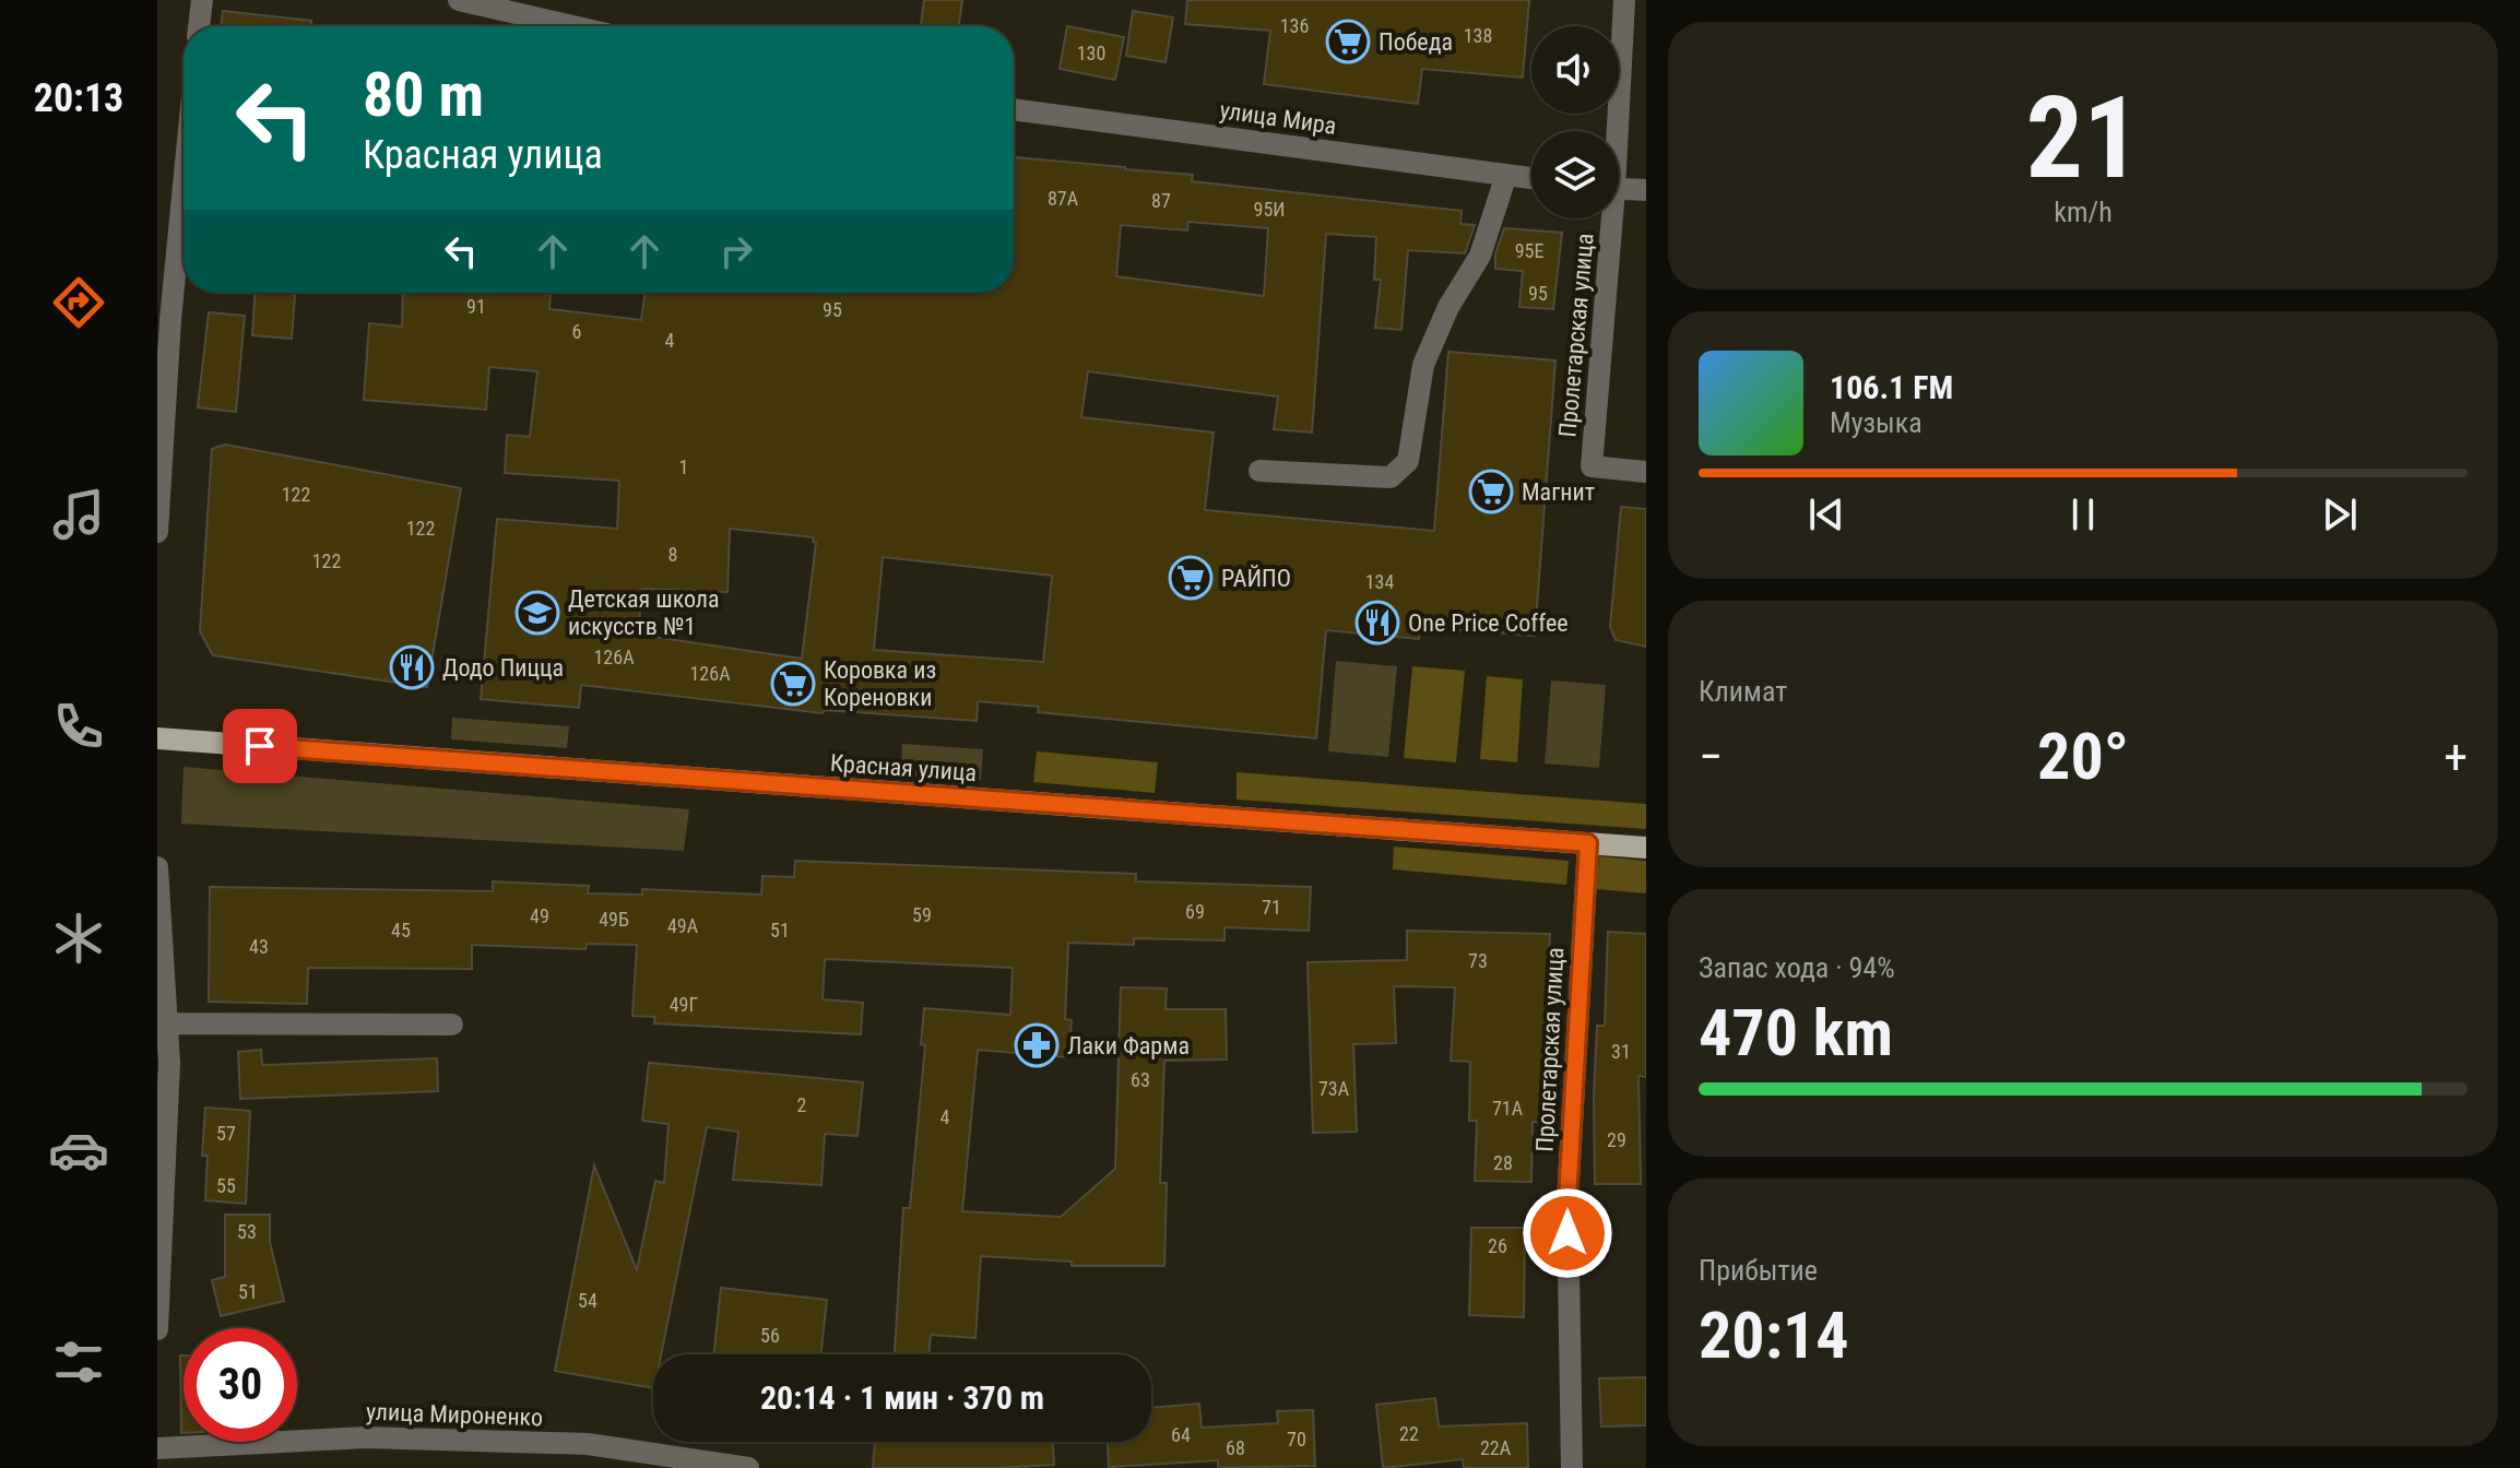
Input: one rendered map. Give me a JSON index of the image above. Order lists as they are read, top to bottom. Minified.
{"streets":{"main road":["Красная улица"],"street":["улица Мира","Пролетарская улица","улица Мироненко"]},"crossings":[["Пролетарская улица","Красная улица"]],"places":{"supermarket":["Победа","Магнит","РАЙПО","Коровка из Кореновки"],"school or university":["Детская школа искусств №1"],"restaurant":["One Price Coffee","Додо Пицца"],"pharmacy":["Лаки Фарма"]},"house_numbers":["136","138","130","87А","87","95И","95Е","95","91","95","6","4","1","122","122","8","122","134","126А","126А","71","69","59","49","49Б","49А","45","51","43","73","49Г","31","63","73А","2","71А","4","57","29","28","55","53","26","51","54","56","22","64","70","68","22А"],"page":{"tabs":"20:13","tile":[["21","km/h"],"Климат",["Запас хода · 94%","470 km"],["Прибытие","20:14"]],"turn":["80 m","Красная улица"],"song":["106.1 FM","Музыка"],"heat":["−","20°","+"],"limit":"30","trip":"20:14 · 1 мин · 370 m"}}
